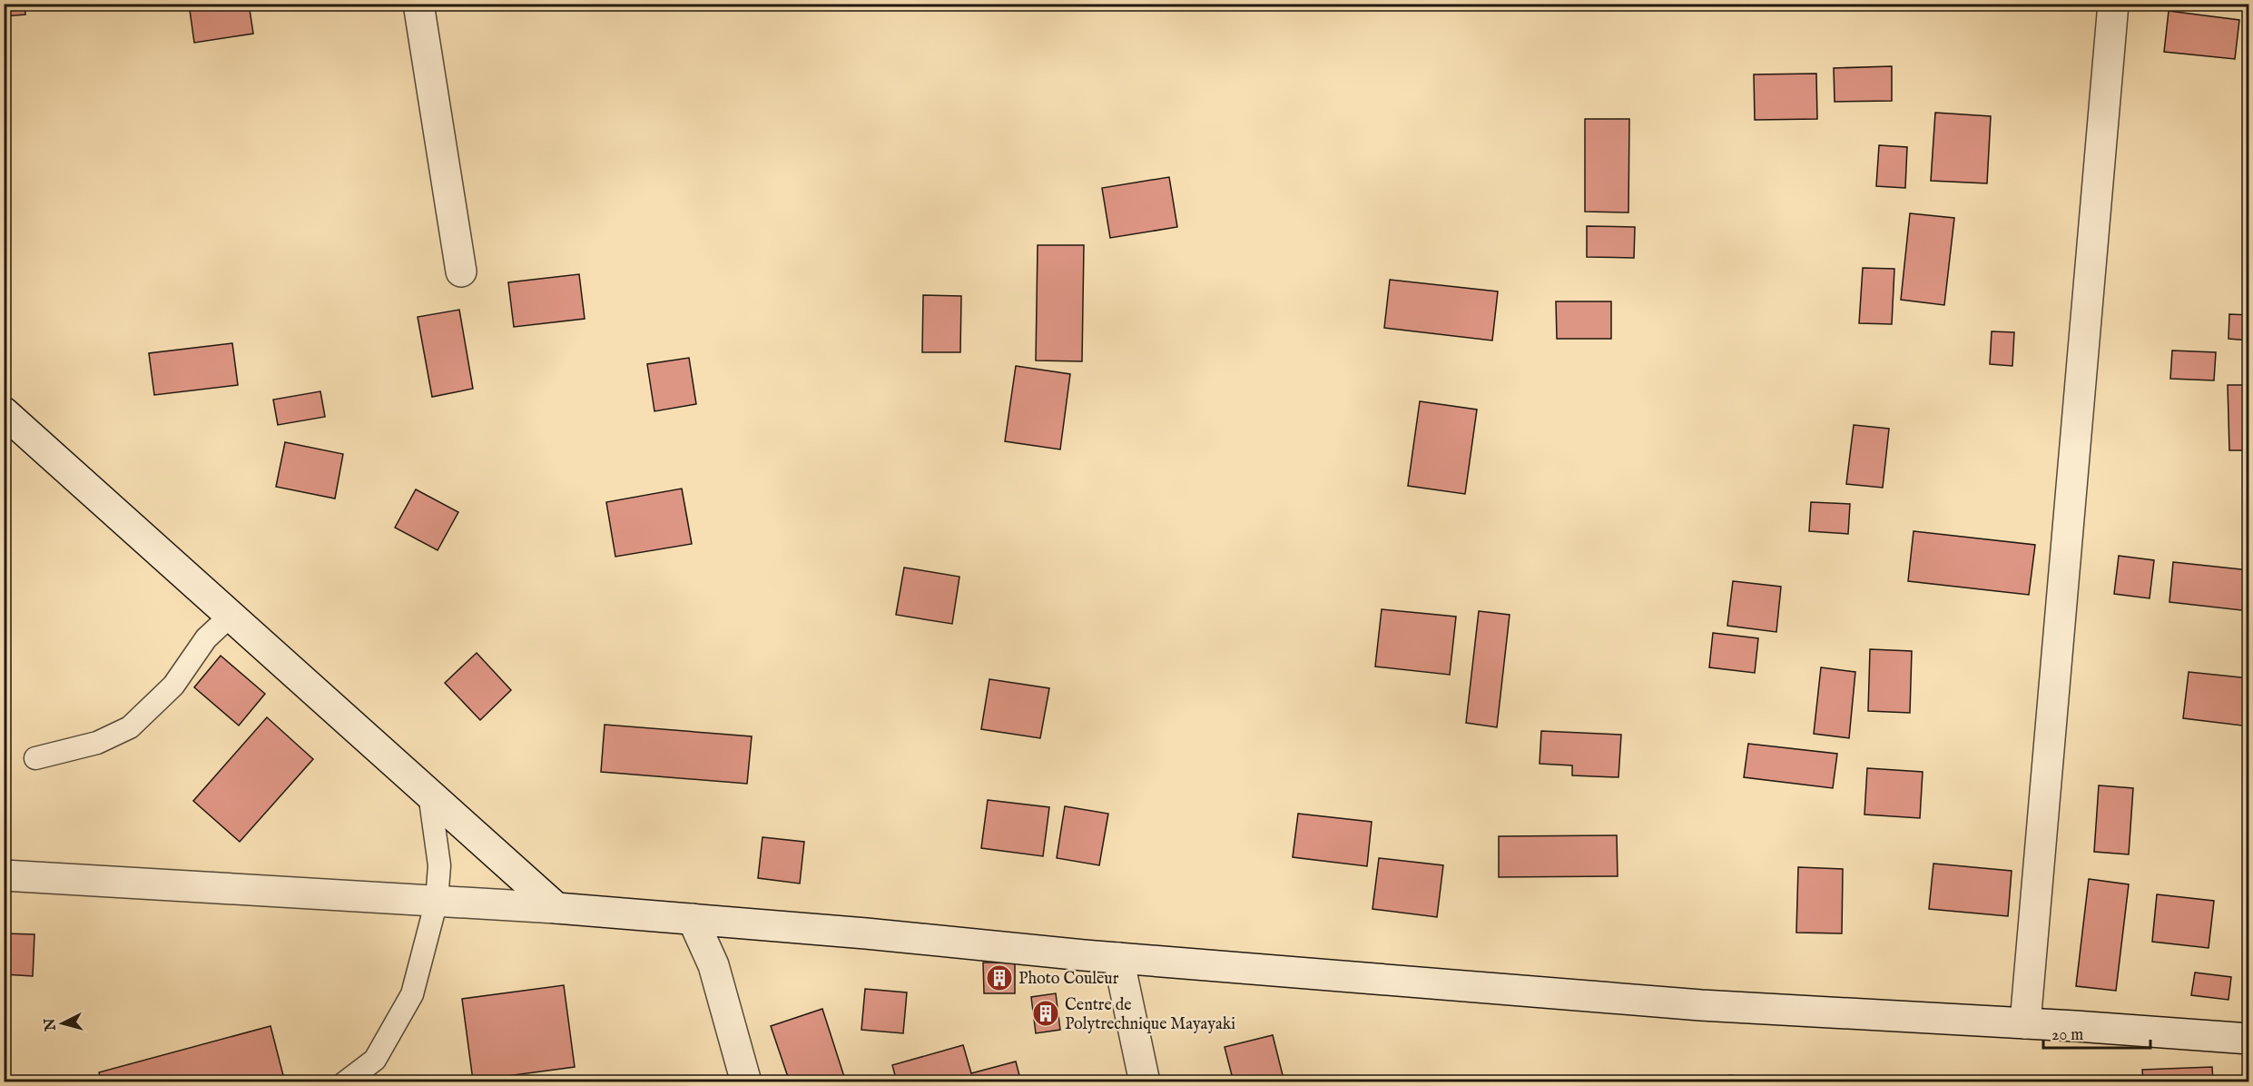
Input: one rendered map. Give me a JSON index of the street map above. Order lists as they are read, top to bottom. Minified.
{"places":{"building":["Photo Couleur","Centre de Polytrechnique Mayayaki"]},"scale_bar":"20 m","north":"left"}
